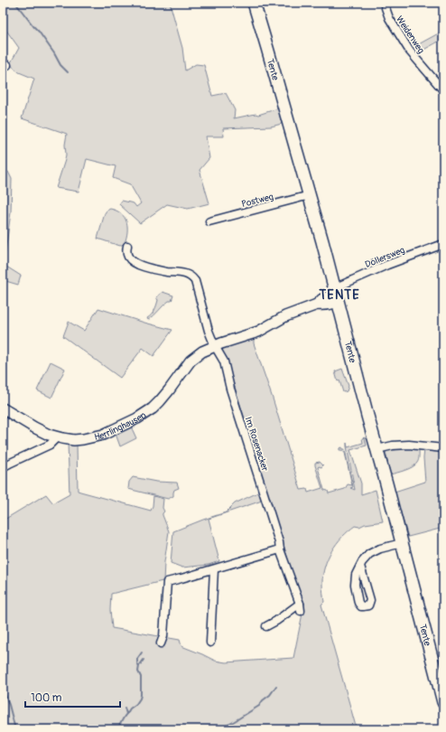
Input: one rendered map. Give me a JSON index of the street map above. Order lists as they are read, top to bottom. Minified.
{"streets":{"main road":["Tente"],"street":["Weidenweg","Postweg","Döllersweg","Herrlinghausen","Im Rosenacker"]},"crossings":[["Tente","Postweg"],["Tente","Döllersweg"],["Tente","Herrlinghausen"],["Döllersweg","Herrlinghausen"],["Herrlinghausen","Im Rosenacker"]],"districts":["TENTE"],"scale_bar":"100 m"}
